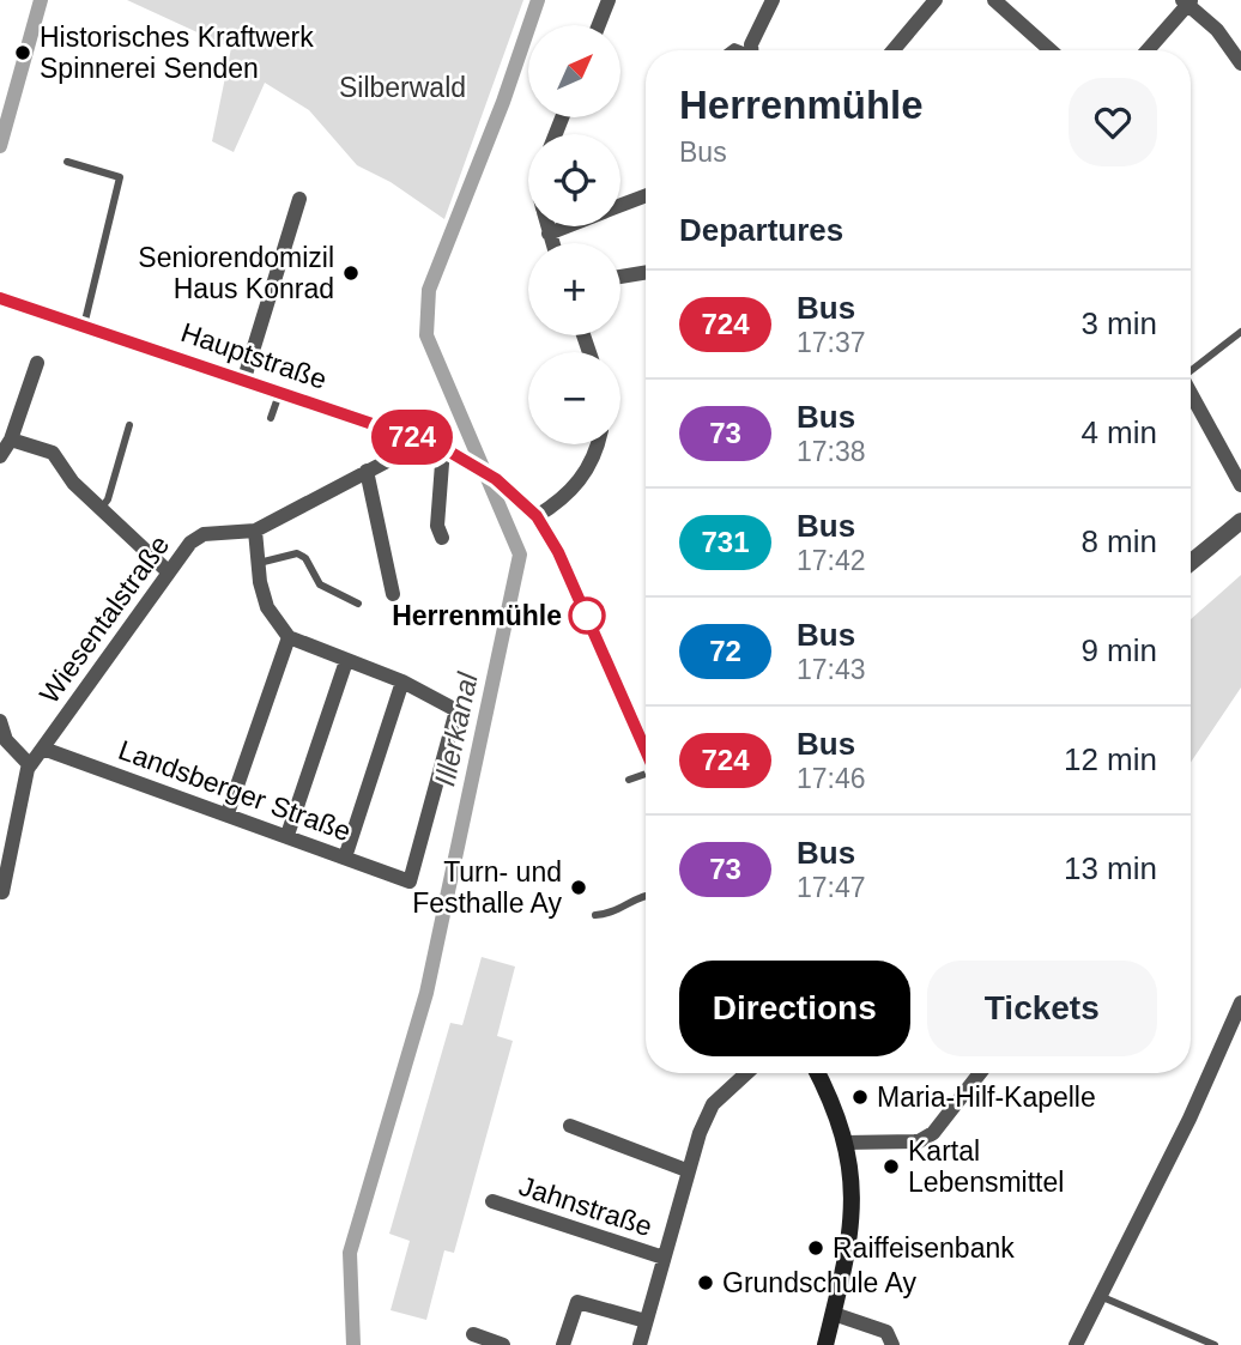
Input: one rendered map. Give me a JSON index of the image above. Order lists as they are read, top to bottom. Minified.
{"streets":{"main road":["Hauptstraße"],"street":["Wiesentalstraße","Landsberger Straße","Jahnstraße"]},"crossings":[["Hauptstraße","Wiesentalstraße"],["Wiesentalstraße","Landsberger Straße"]],"water":["Illerkanal"],"parks":["Silberwald"],"places":["Historisches Kraftwerk Spinnerei Senden","Seniorendomizil Haus Konrad","Herrenmühle","Turn- und Festhalle Ay","Maria-Hilf-Kapelle","Kartal Lebensmittel","Raiffeisenbank","Grundschule Ay"],"lines":["bus line 724"],"north":"top right","page":{"on_map":"724","map_buttons":["+","−"],"heading":[["Herrenmühle","Bus"],"Departures"],"list":[{"mark":"724","name":"Bus","note":"17:37","value":"3 min"},{"mark":"73","name":"Bus","note":"17:38","value":"4 min"},{"mark":"731","name":"Bus","note":"17:42","value":"8 min"},{"mark":"72","name":"Bus","note":"17:43","value":"9 min"},{"mark":"724","name":"Bus","note":"17:46","value":"12 min"},{"mark":"73","name":"Bus","note":"17:47","value":"13 min"}],"buttons":["Directions","Tickets"]}}
